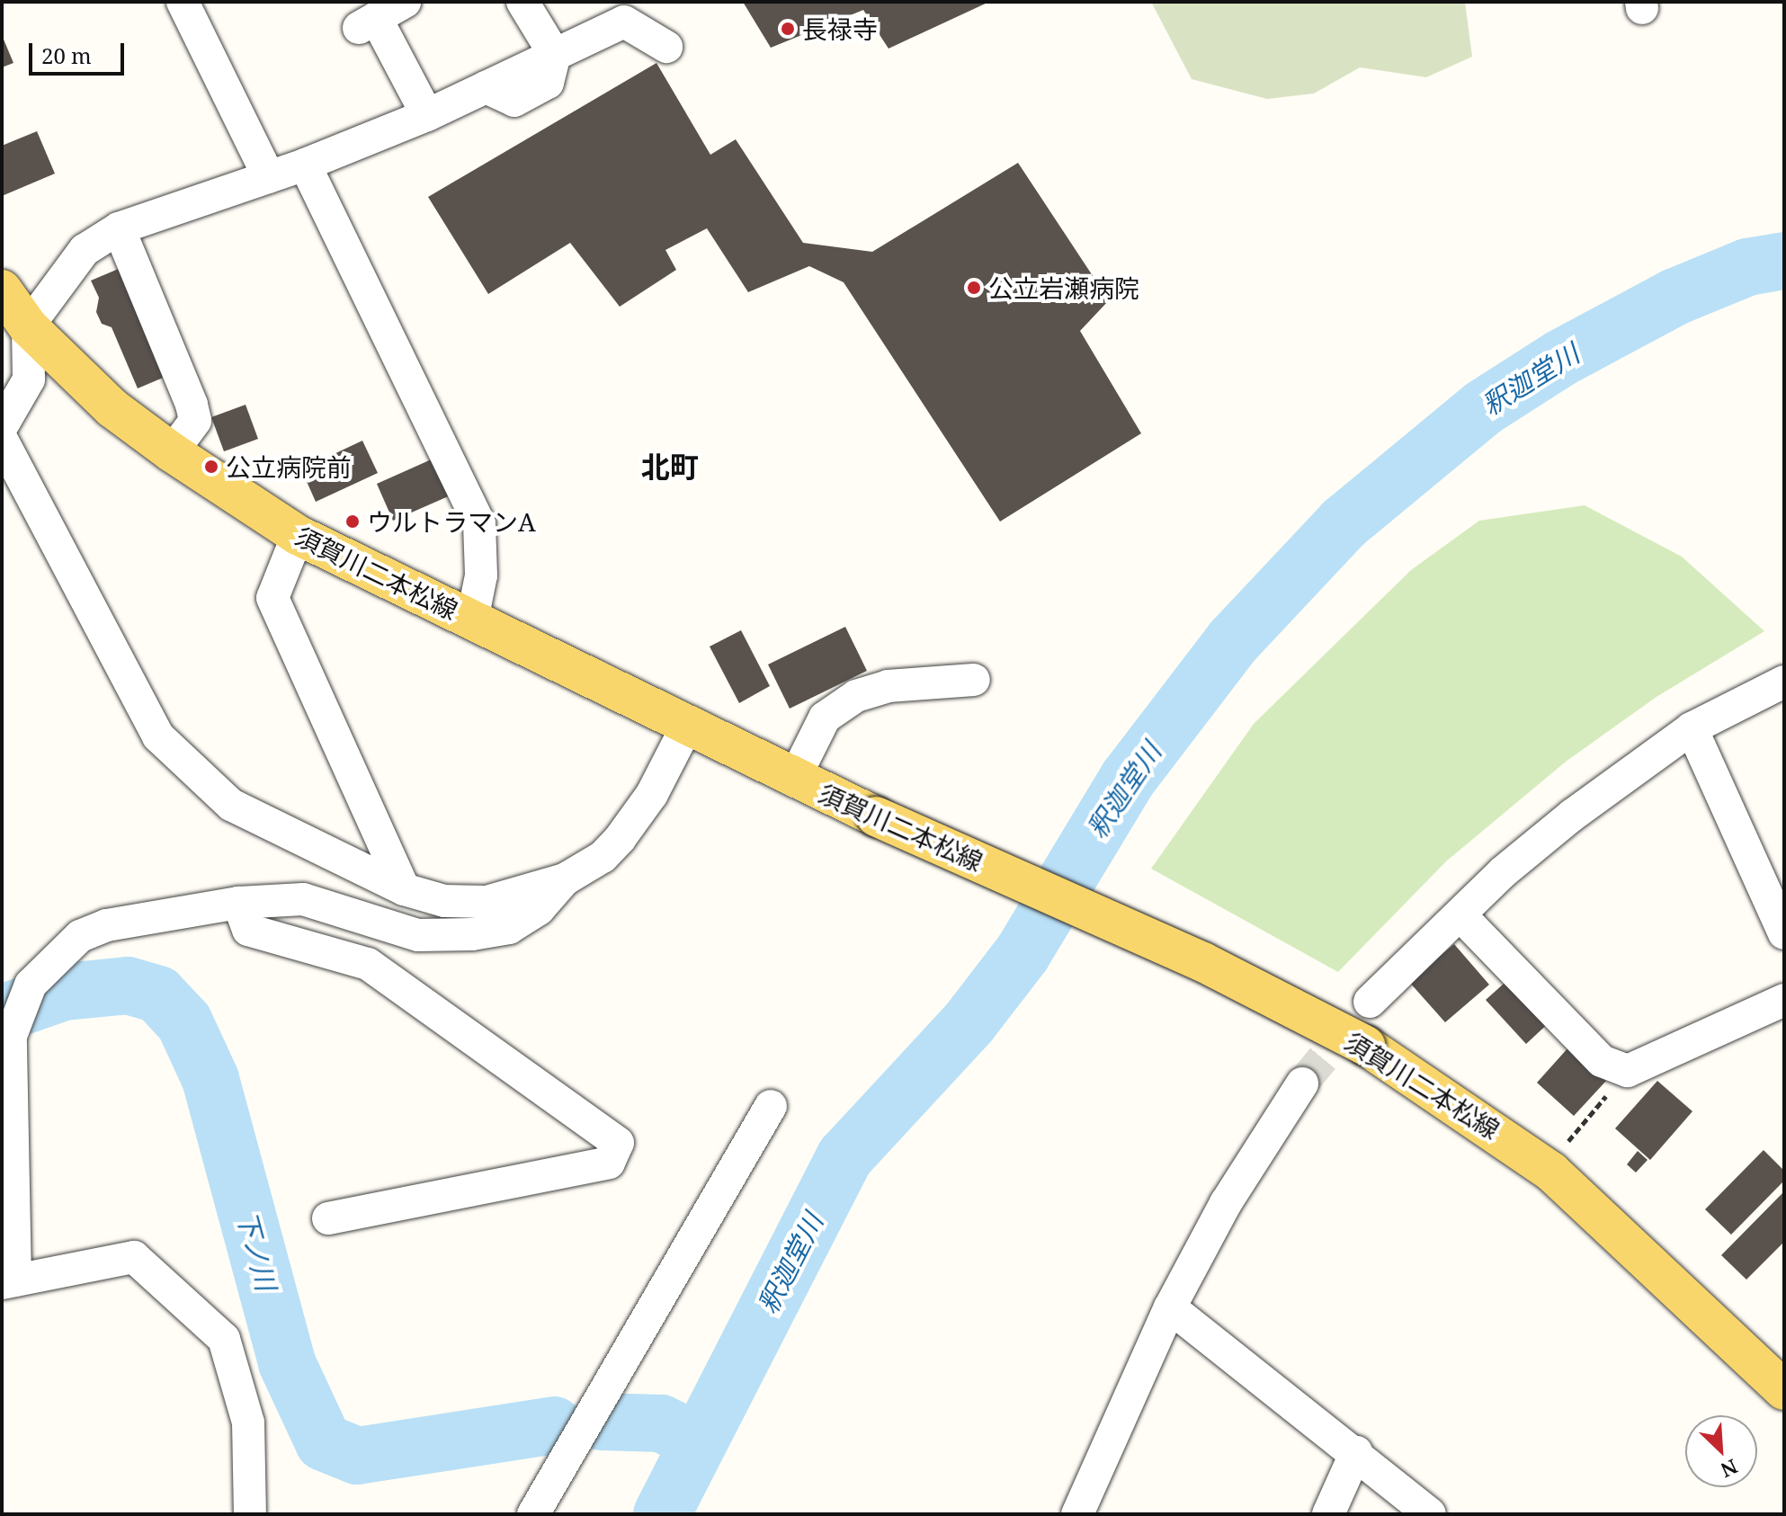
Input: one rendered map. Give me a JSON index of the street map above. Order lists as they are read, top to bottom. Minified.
{"streets":{"main road":["須賀川二本松線"]},"districts":["北町"],"water":["釈迦堂川","下ノ川"],"places":["長禄寺","公立岩瀬病院","公立病院前","ウルトラマンA"],"scale_bar":"20 m","north":"bottom right"}
